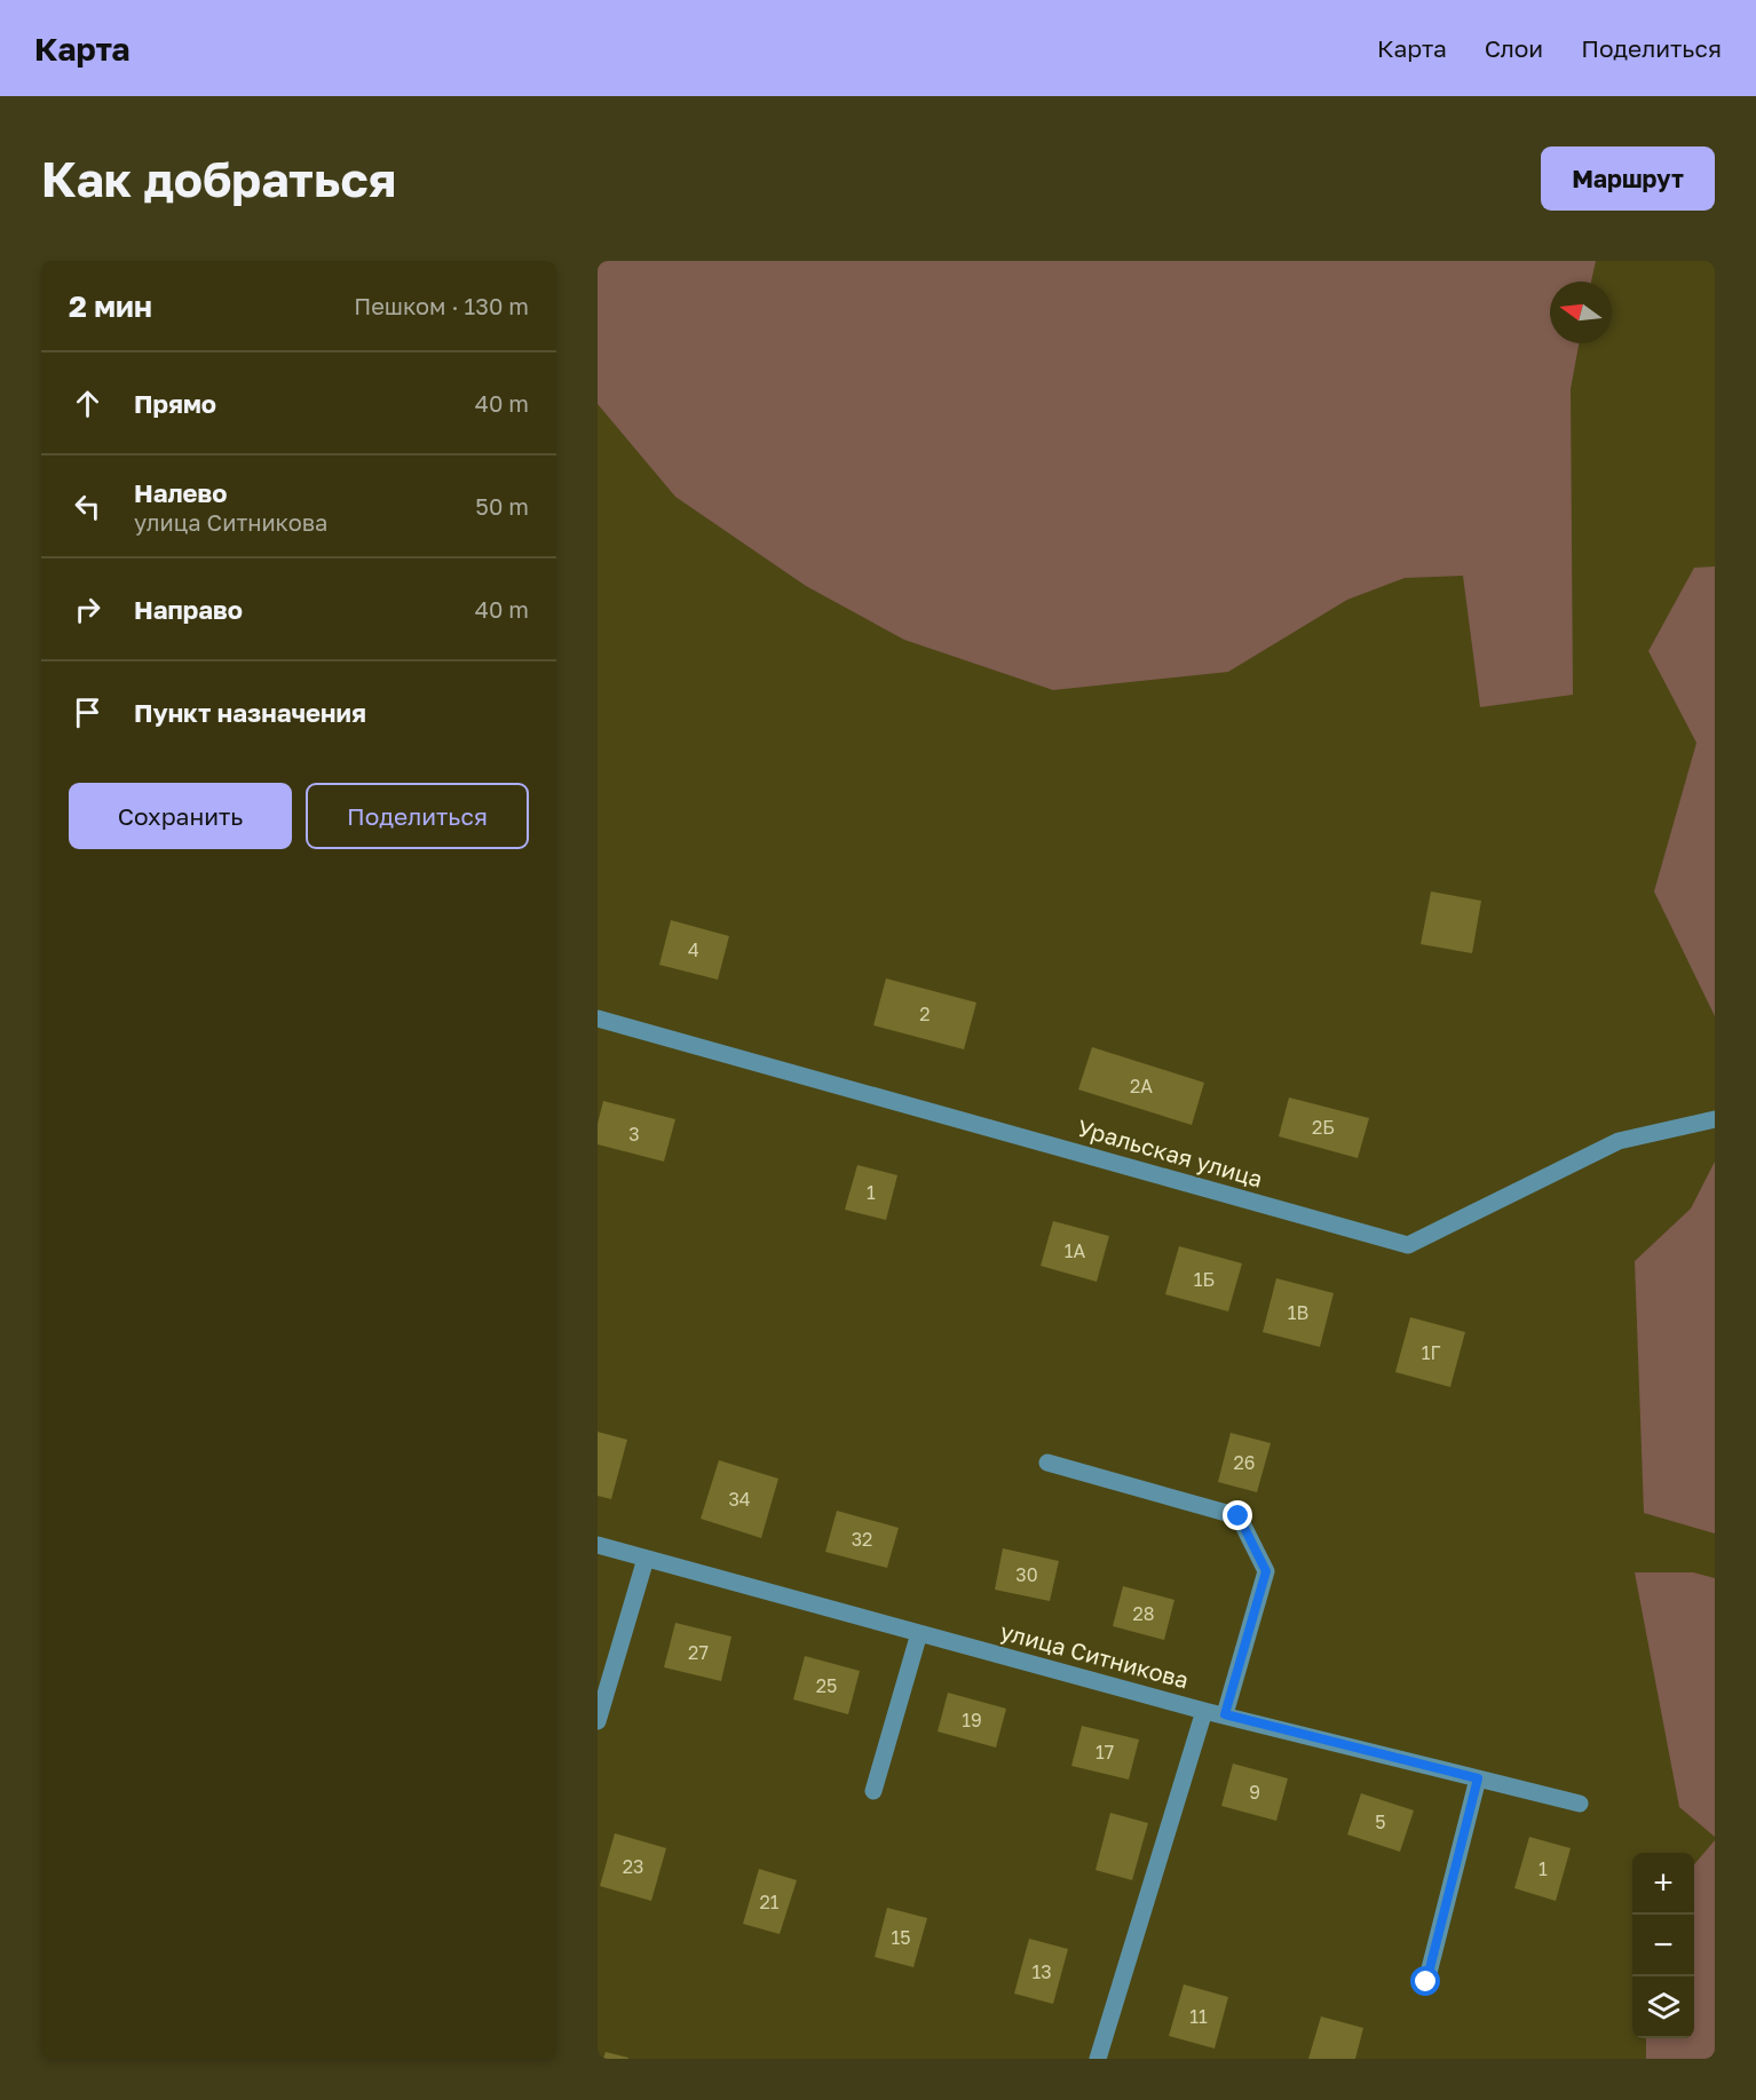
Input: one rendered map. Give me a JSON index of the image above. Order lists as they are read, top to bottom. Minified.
{"streets":{"street":["Уральская улица","улица Ситникова"]},"house_numbers":["4","2","2А","2Б","3","1","1А","1Б","1В","1Г","26","34","32","30","28","27","25","19","17","9","5","23","1","21","15","13","11"],"north":"left","page":{"header":"Карта","nav":["Карта","Слои","Поделиться"],"buttons":["Маршрут",["Сохранить","Поделиться"]],"title":"Как добраться","heading":["2 мин","Пешком · 130 m"],"list":[["Прямо","40 m"],["Налево","улица Ситникова","50 m"],["Направо","40 m"],"Пункт назначения"],"map_buttons":["+","−"]}}
